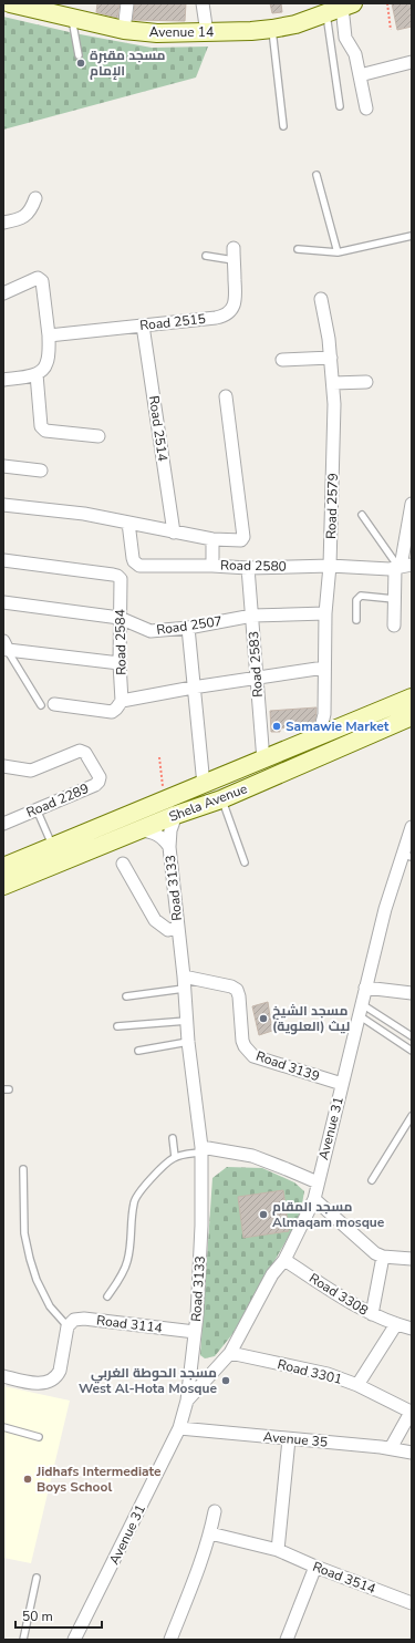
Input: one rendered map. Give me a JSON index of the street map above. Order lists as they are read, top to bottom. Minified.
{"streets":{"main road":["Avenue 14","Shela Avenue"],"street":["Road 2515","Road 2514","Road 2579","Road 2580","Road 2507","Road 2584","Road 2583","Road 2289","Road 3133","Road 3139","Avenue 31","Road 3308","Road 3114","Road 3301","Avenue 35","Road 3514"]},"crossings":[["Road 2515","Road 2514"],["Road 2579","Road 2580"],["Road 2579","Road 2507"],["Road 2579","Shela Avenue"],["Road 2580","Road 2583"],["Road 2507","Road 2584"],["Road 2507","Road 2583"],["Road 2583","Shela Avenue"],["Shela Avenue","Road 3133"],["Road 3133","Road 3139"],["Road 3133","Avenue 31"],["Road 3133","Road 3114"],["Road 3133","Avenue 35"],["Road 3139","Avenue 31"],["Avenue 31","Road 3308"],["Avenue 31","Road 3301"],["Avenue 31","Avenue 35"]],"places":["مسجد مقبرة الإمام","Samawie Market","مسجد الشيخ ليث (العلوية)","مسجد المقام Almaqam mosque","مسجد الحوطة الغربي West Al-Hota Mosque","Jidhafs Intermediate Boys School"],"scale_bar":"50 m"}
